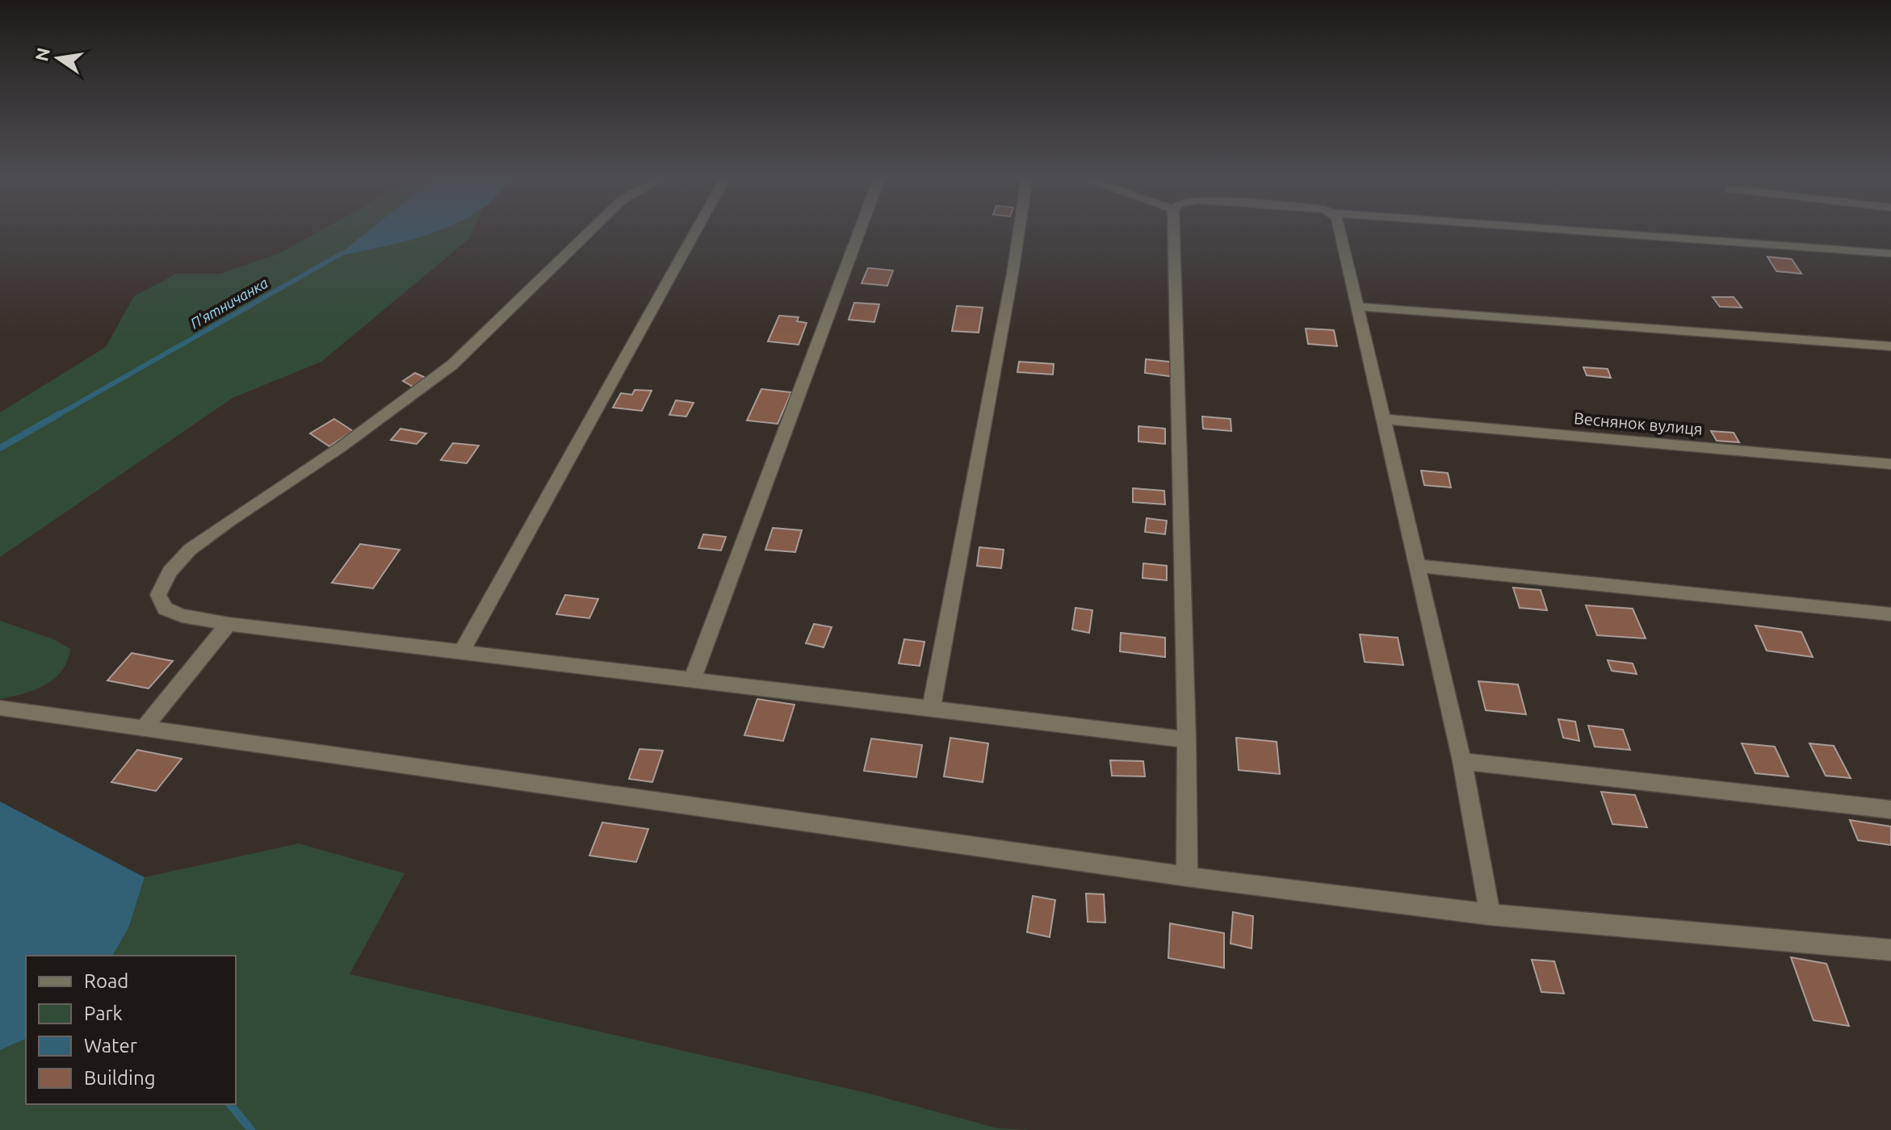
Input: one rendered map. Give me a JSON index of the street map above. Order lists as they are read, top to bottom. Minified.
{"streets":{"street":["Веснянок вулиця"]},"water":["П'ятничанка"],"legend":["Road","Park","Water","Building"],"north":"left"}
